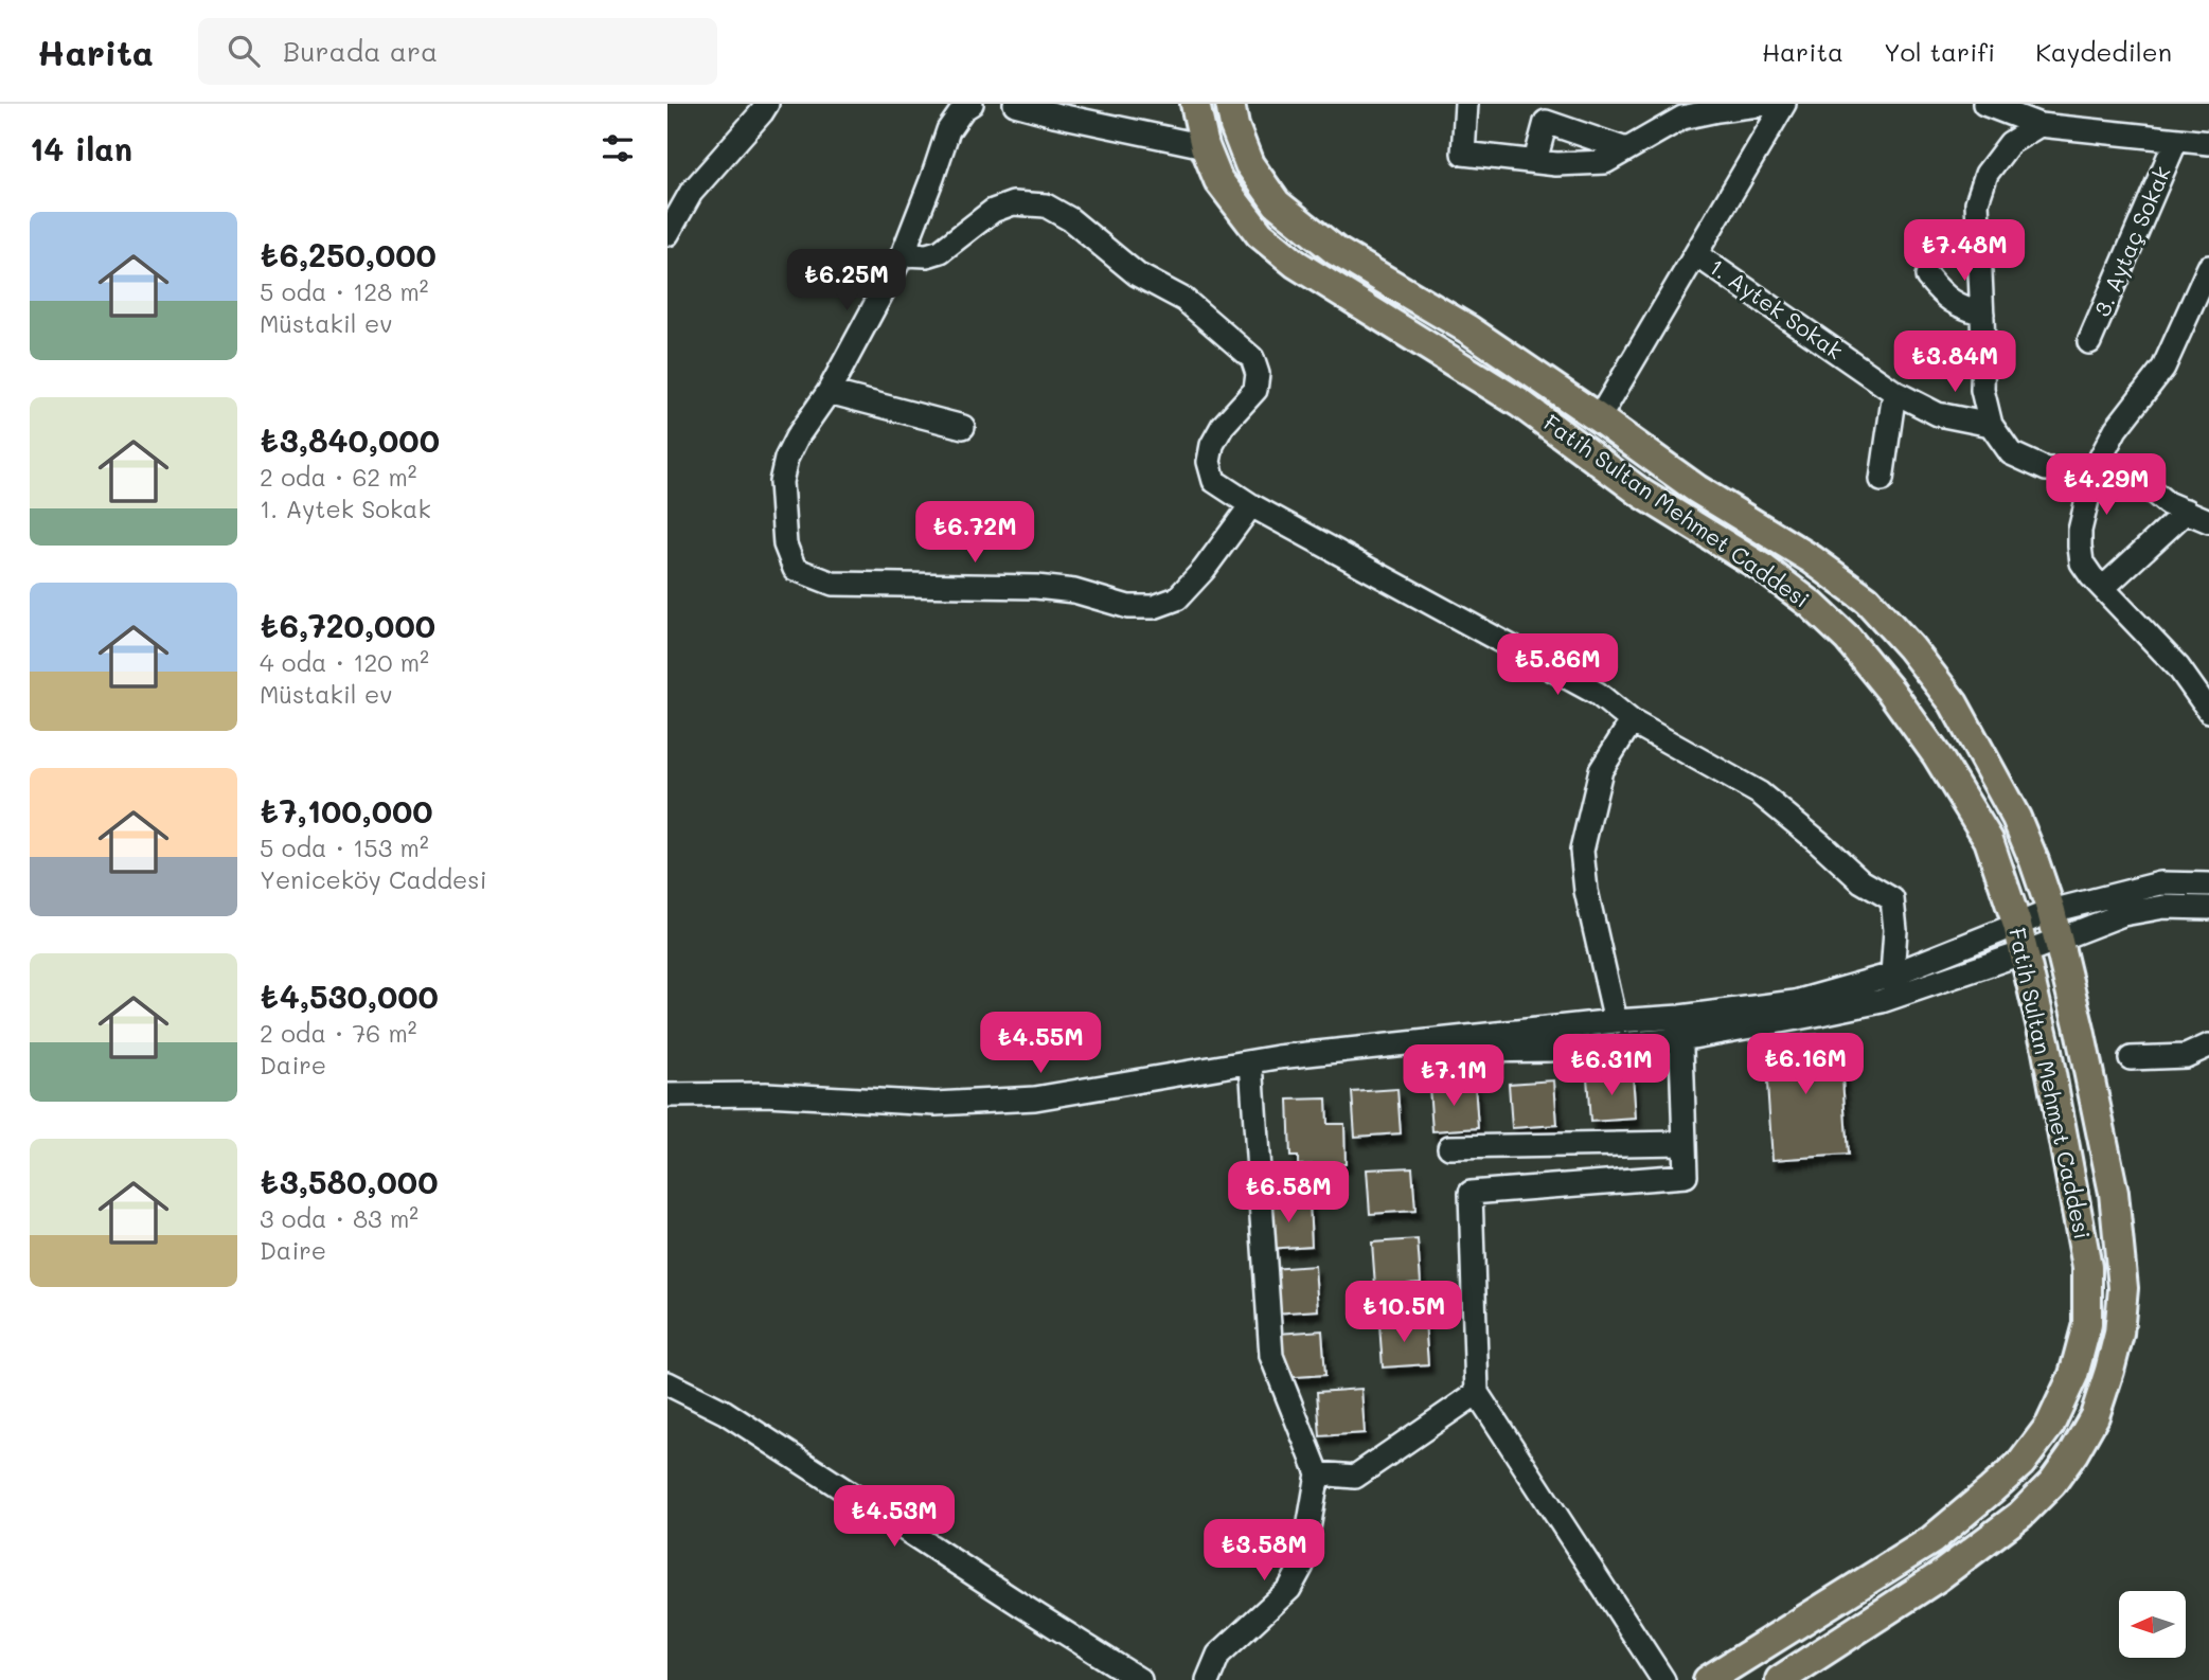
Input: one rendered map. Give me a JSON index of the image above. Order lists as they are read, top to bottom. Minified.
{"streets":{"main road":["Fatih Sultan Mehmet Caddesi"],"street":["3. Aytaç Sokak","1. Aytek Sokak"]},"north":"left","page":{"header":"Harita","search":"Burada ara","nav":["Harita","Yol tarifi","Kaydedilen"],"heading":"14 ilan","list":[{"name":"₺6,250,000","note":"5 oda · 128 m² · Müstakil ev"},{"name":"₺3,840,000","note":"2 oda · 62 m² · 1. Aytek Sokak"},{"name":"₺6,720,000","note":"4 oda · 120 m² · Müstakil ev"},{"name":"₺7,100,000","note":"5 oda · 153 m² · Yeniceköy Caddesi"},{"name":"₺4,530,000","note":"2 oda · 76 m² · Daire"},{"name":"₺3,580,000","note":"3 oda · 83 m² · Daire"}],"price":["₺7.48M","₺6.25M","₺3.84M","₺4.29M","₺6.72M","₺5.86M","₺4.55M","₺6.16M","₺6.31M","₺7.1M","₺6.58M","₺10.5M","₺4.53M","₺3.58M"]}}
